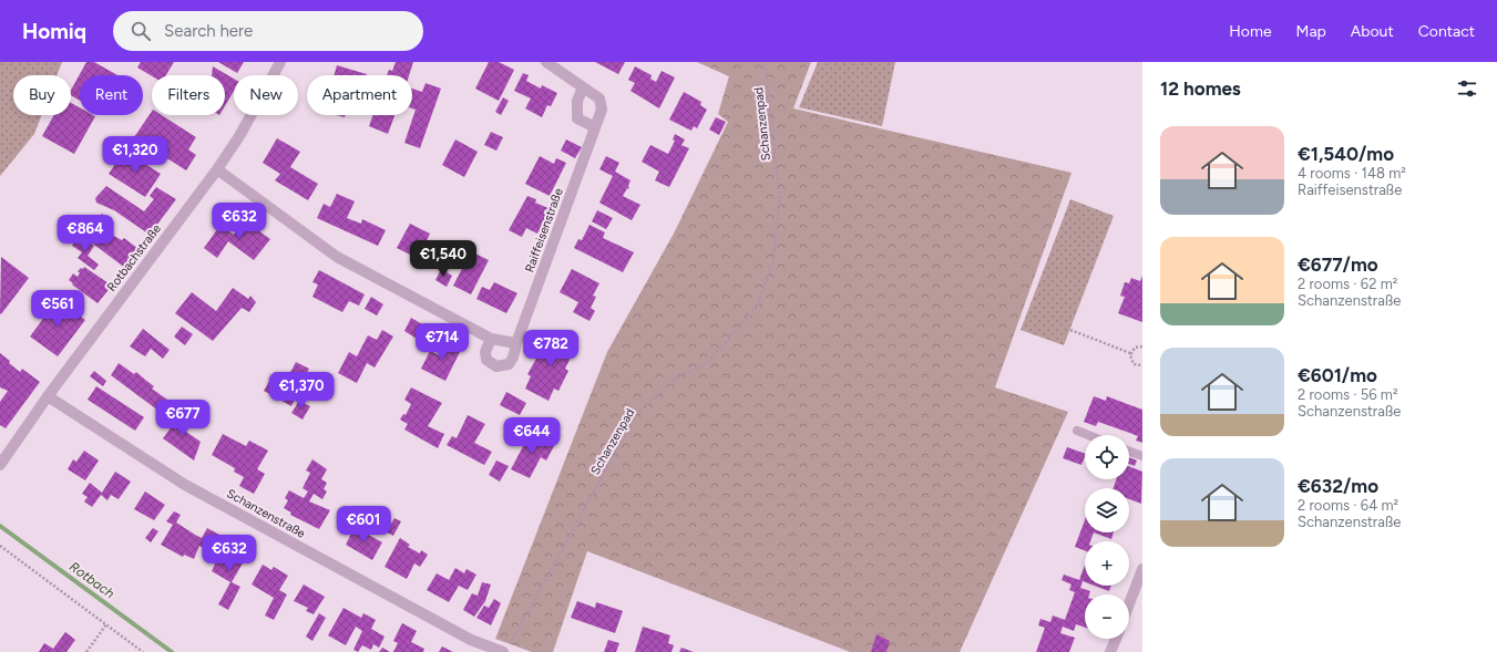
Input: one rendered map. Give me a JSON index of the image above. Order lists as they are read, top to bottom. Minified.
{"streets":{"street":["Raiffeisenstraße","Rotbachstraße","Schanzenstraße"],"path":["Schanzenpad"]},"crossings":[["Schanzenpad","Schanzenstraße"],["Rotbachstraße","Schanzenstraße"]],"water":["Rotbach"],"page":{"header":"Homiq","search":"Search here","nav":["Home","Map","About","Contact"],"heading":"12 homes","chip":["Buy","Rent","Filters","New","Apartment"],"list":[{"name":"€1,540/mo","note":"4 rooms · 148 m² · Raiffeisenstraße"},{"name":"€677/mo","note":"2 rooms · 62 m² · Schanzenstraße"},{"name":"€601/mo","note":"2 rooms · 56 m² · Schanzenstraße"},{"name":"€632/mo","note":"2 rooms · 64 m² · Schanzenstraße"}],"price":["€1,320","€632","€864","€1,540","€561","€714","€782","€1,370","€677","€644","€601","€632"],"map_buttons":["+","−"]}}
